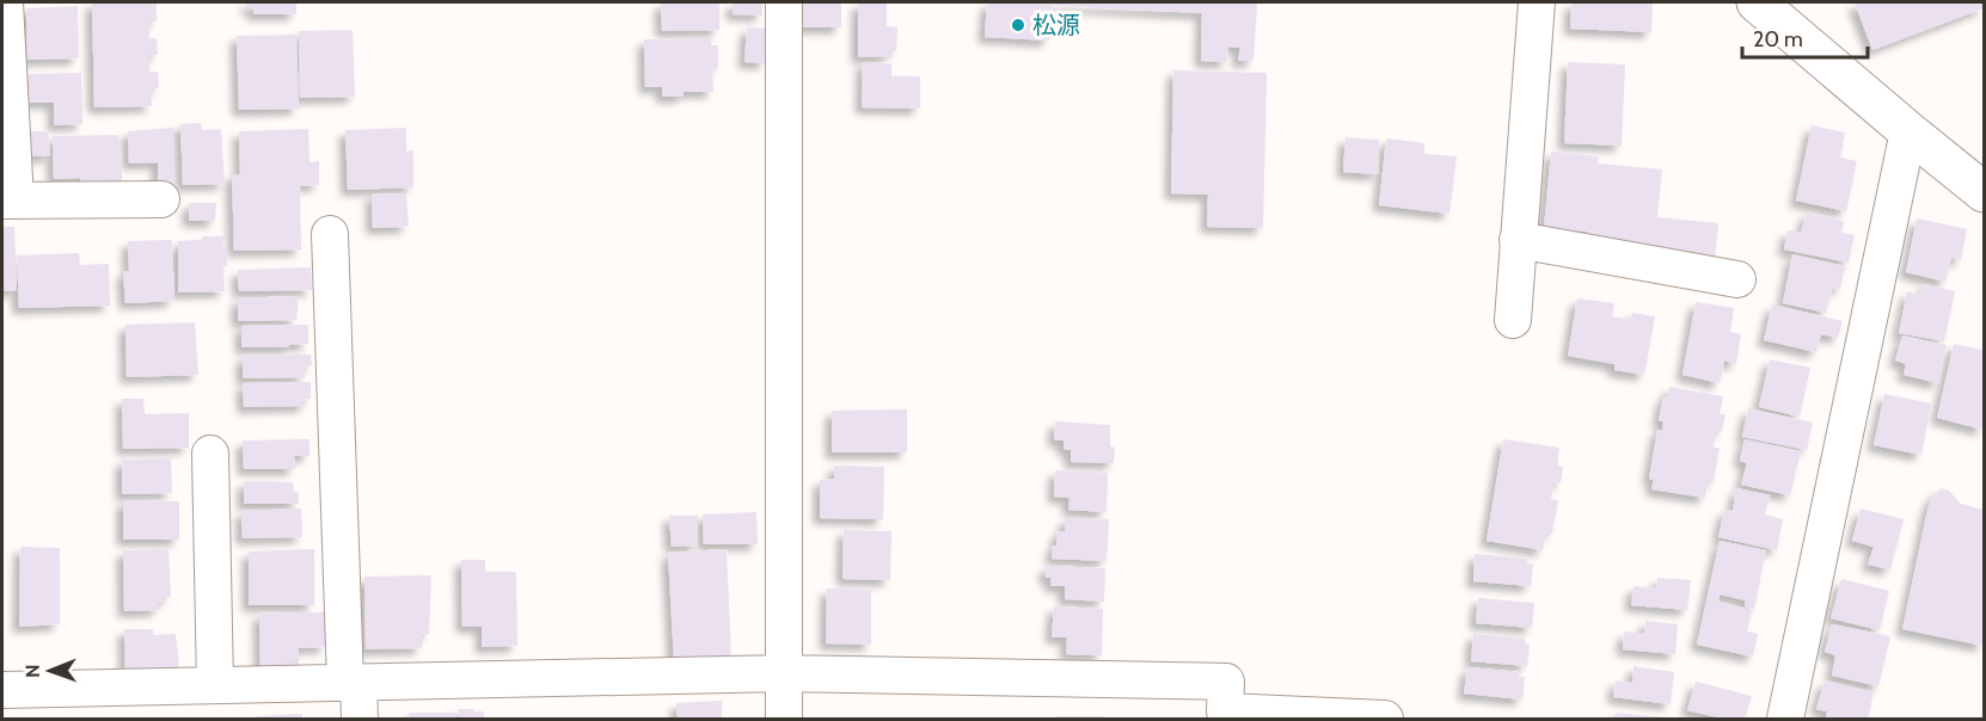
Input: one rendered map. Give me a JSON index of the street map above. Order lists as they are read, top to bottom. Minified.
{"places":["松源"],"scale_bar":"20 m","north":"left"}
